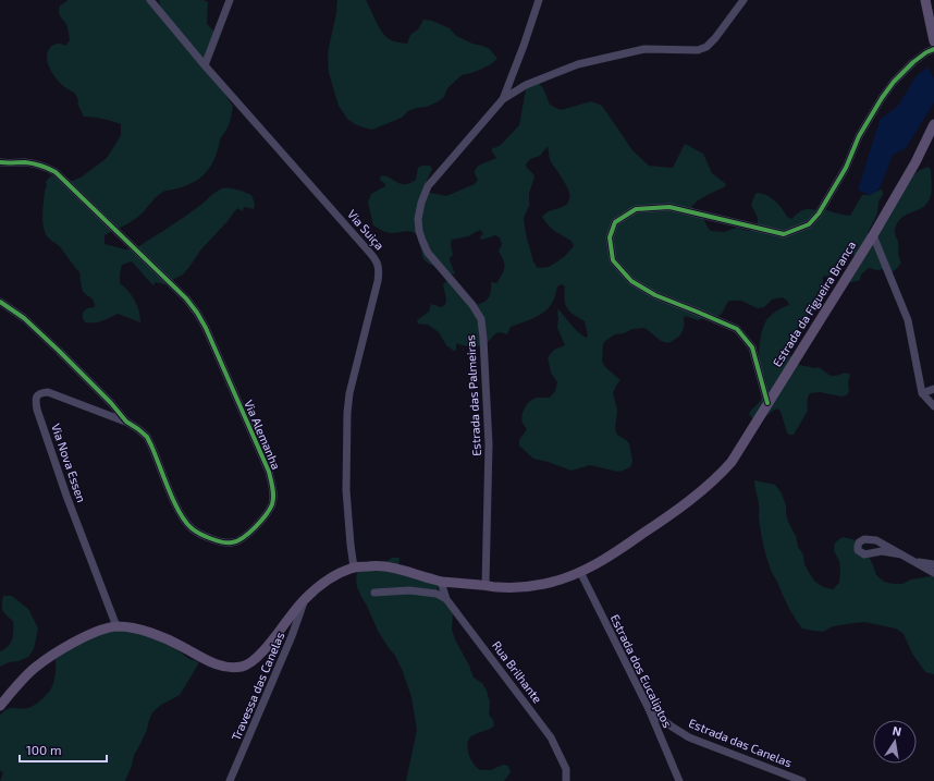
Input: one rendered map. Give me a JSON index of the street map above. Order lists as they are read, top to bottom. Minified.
{"streets":{"main road":["Estrada da Figueira Branca"],"street":["Via Suiça","Estrada das Palmeiras","Via Alemanha","Via Nova Essen","Estrada dos Eucaliptos","Rua Brilhante","Travessa das Canelas","Estrada das Canelas"]},"crossings":[["Via Suiça","Estrada da Figueira Branca"],["Estrada da Figueira Branca","Estrada das Palmeiras"],["Estrada da Figueira Branca","Via Nova Essen"],["Estrada da Figueira Branca","Estrada dos Eucaliptos"],["Estrada da Figueira Branca","Rua Brilhante"],["Estrada da Figueira Branca","Travessa das Canelas"],["Via Alemanha","Via Nova Essen"],["Estrada dos Eucaliptos","Estrada das Canelas"]],"scale_bar":"100 m","north":"top"}
